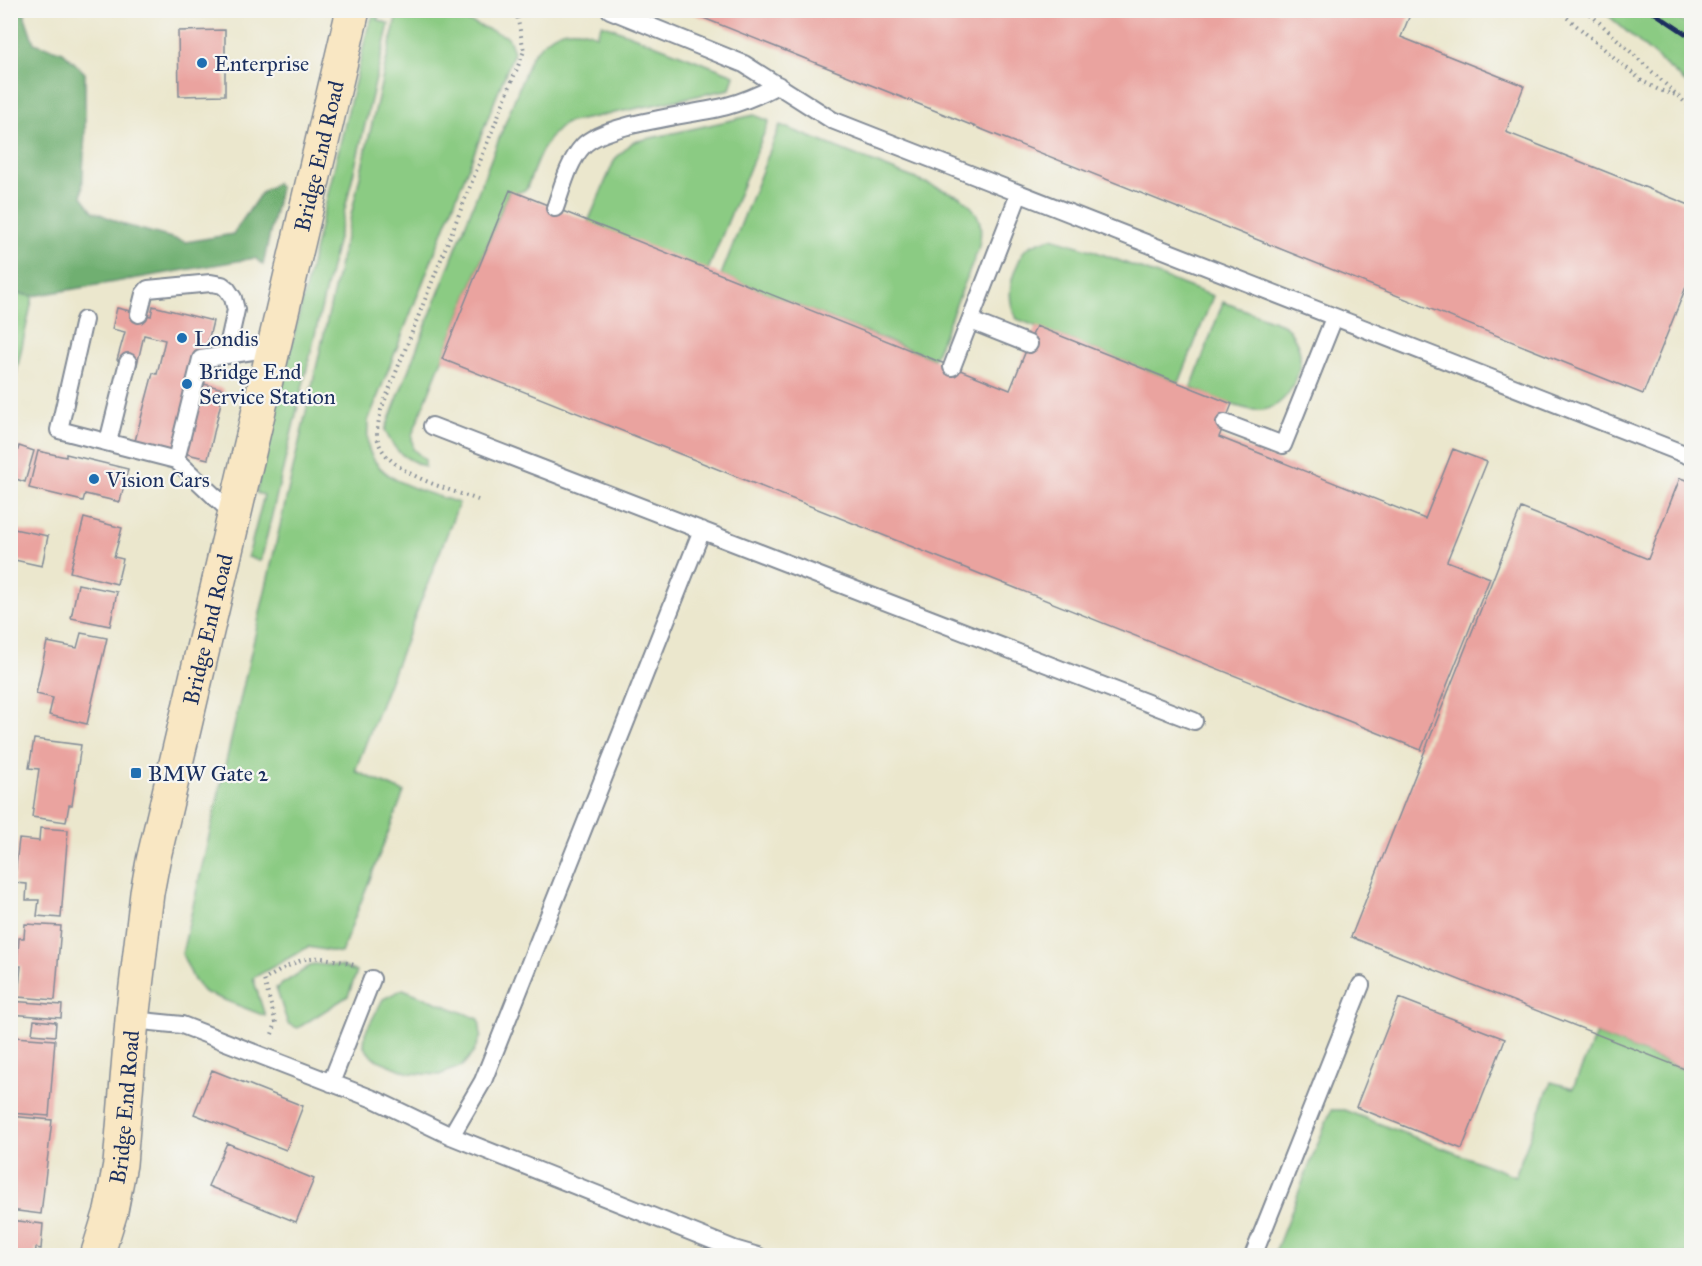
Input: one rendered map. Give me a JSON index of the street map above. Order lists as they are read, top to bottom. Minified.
{"streets":{"main road":["Bridge End Road"]},"places":{"other":["Enterprise","Londis","Bridge End Service Station","Vision Cars"],"transit":["BMW Gate 2"]}}
